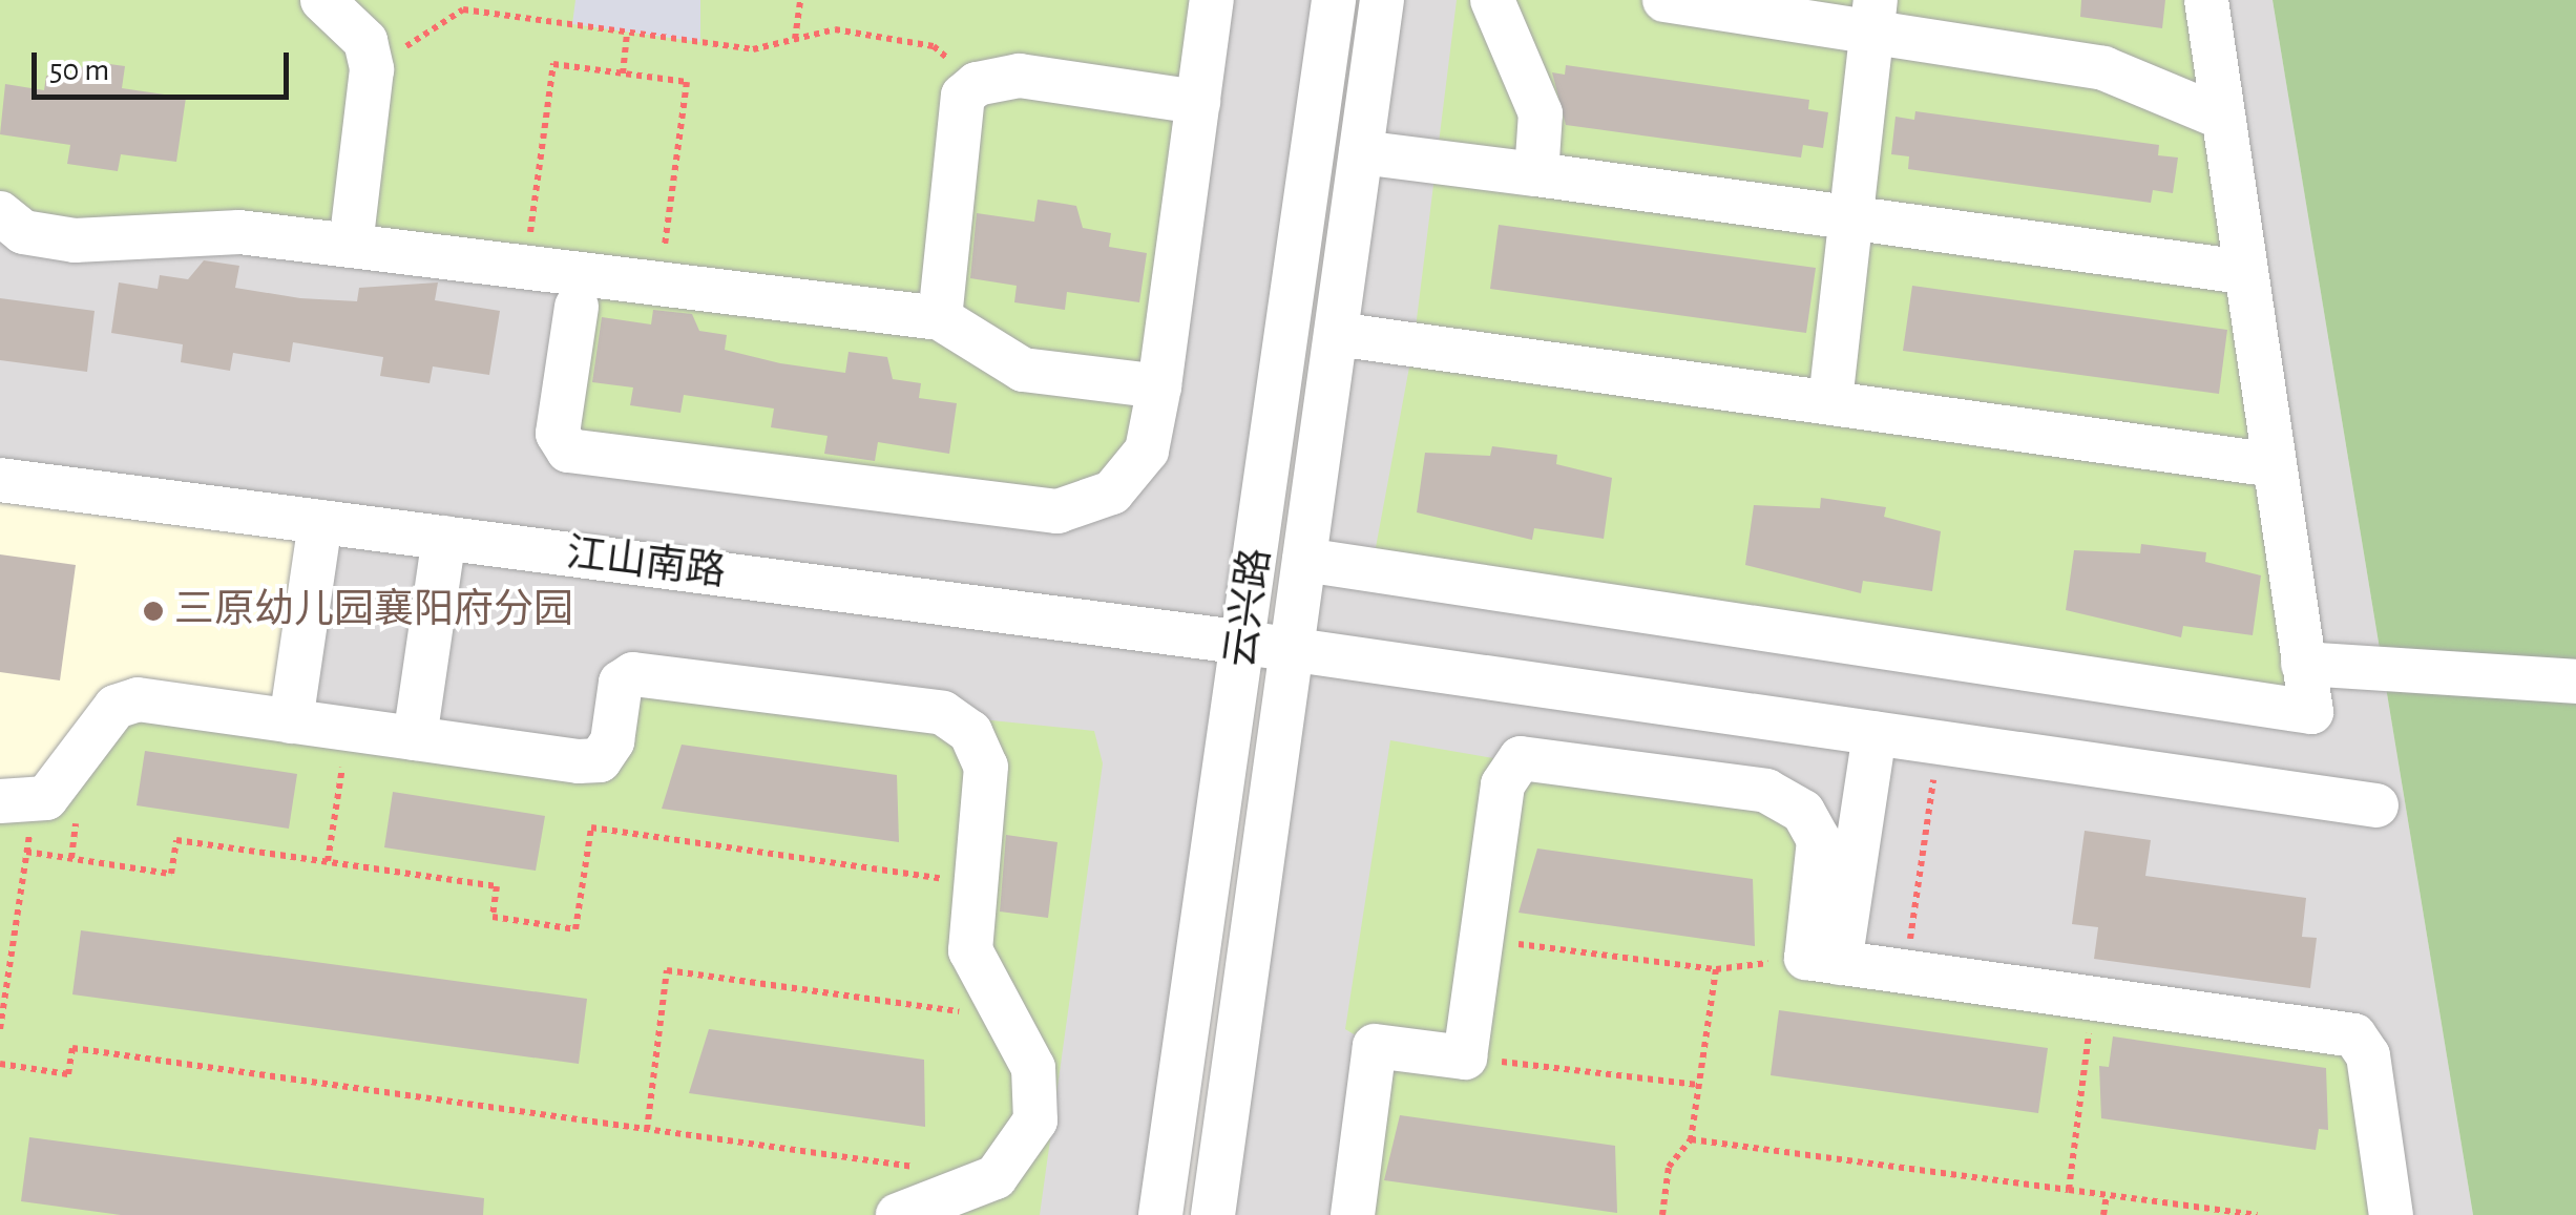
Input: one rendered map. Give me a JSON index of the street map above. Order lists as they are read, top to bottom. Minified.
{"streets":{"street":["江山南路","云兴路"]},"crossings":[["江山南路","云兴路"]],"places":["三原幼儿园襄阳府分园"],"scale_bar":"50 m"}
